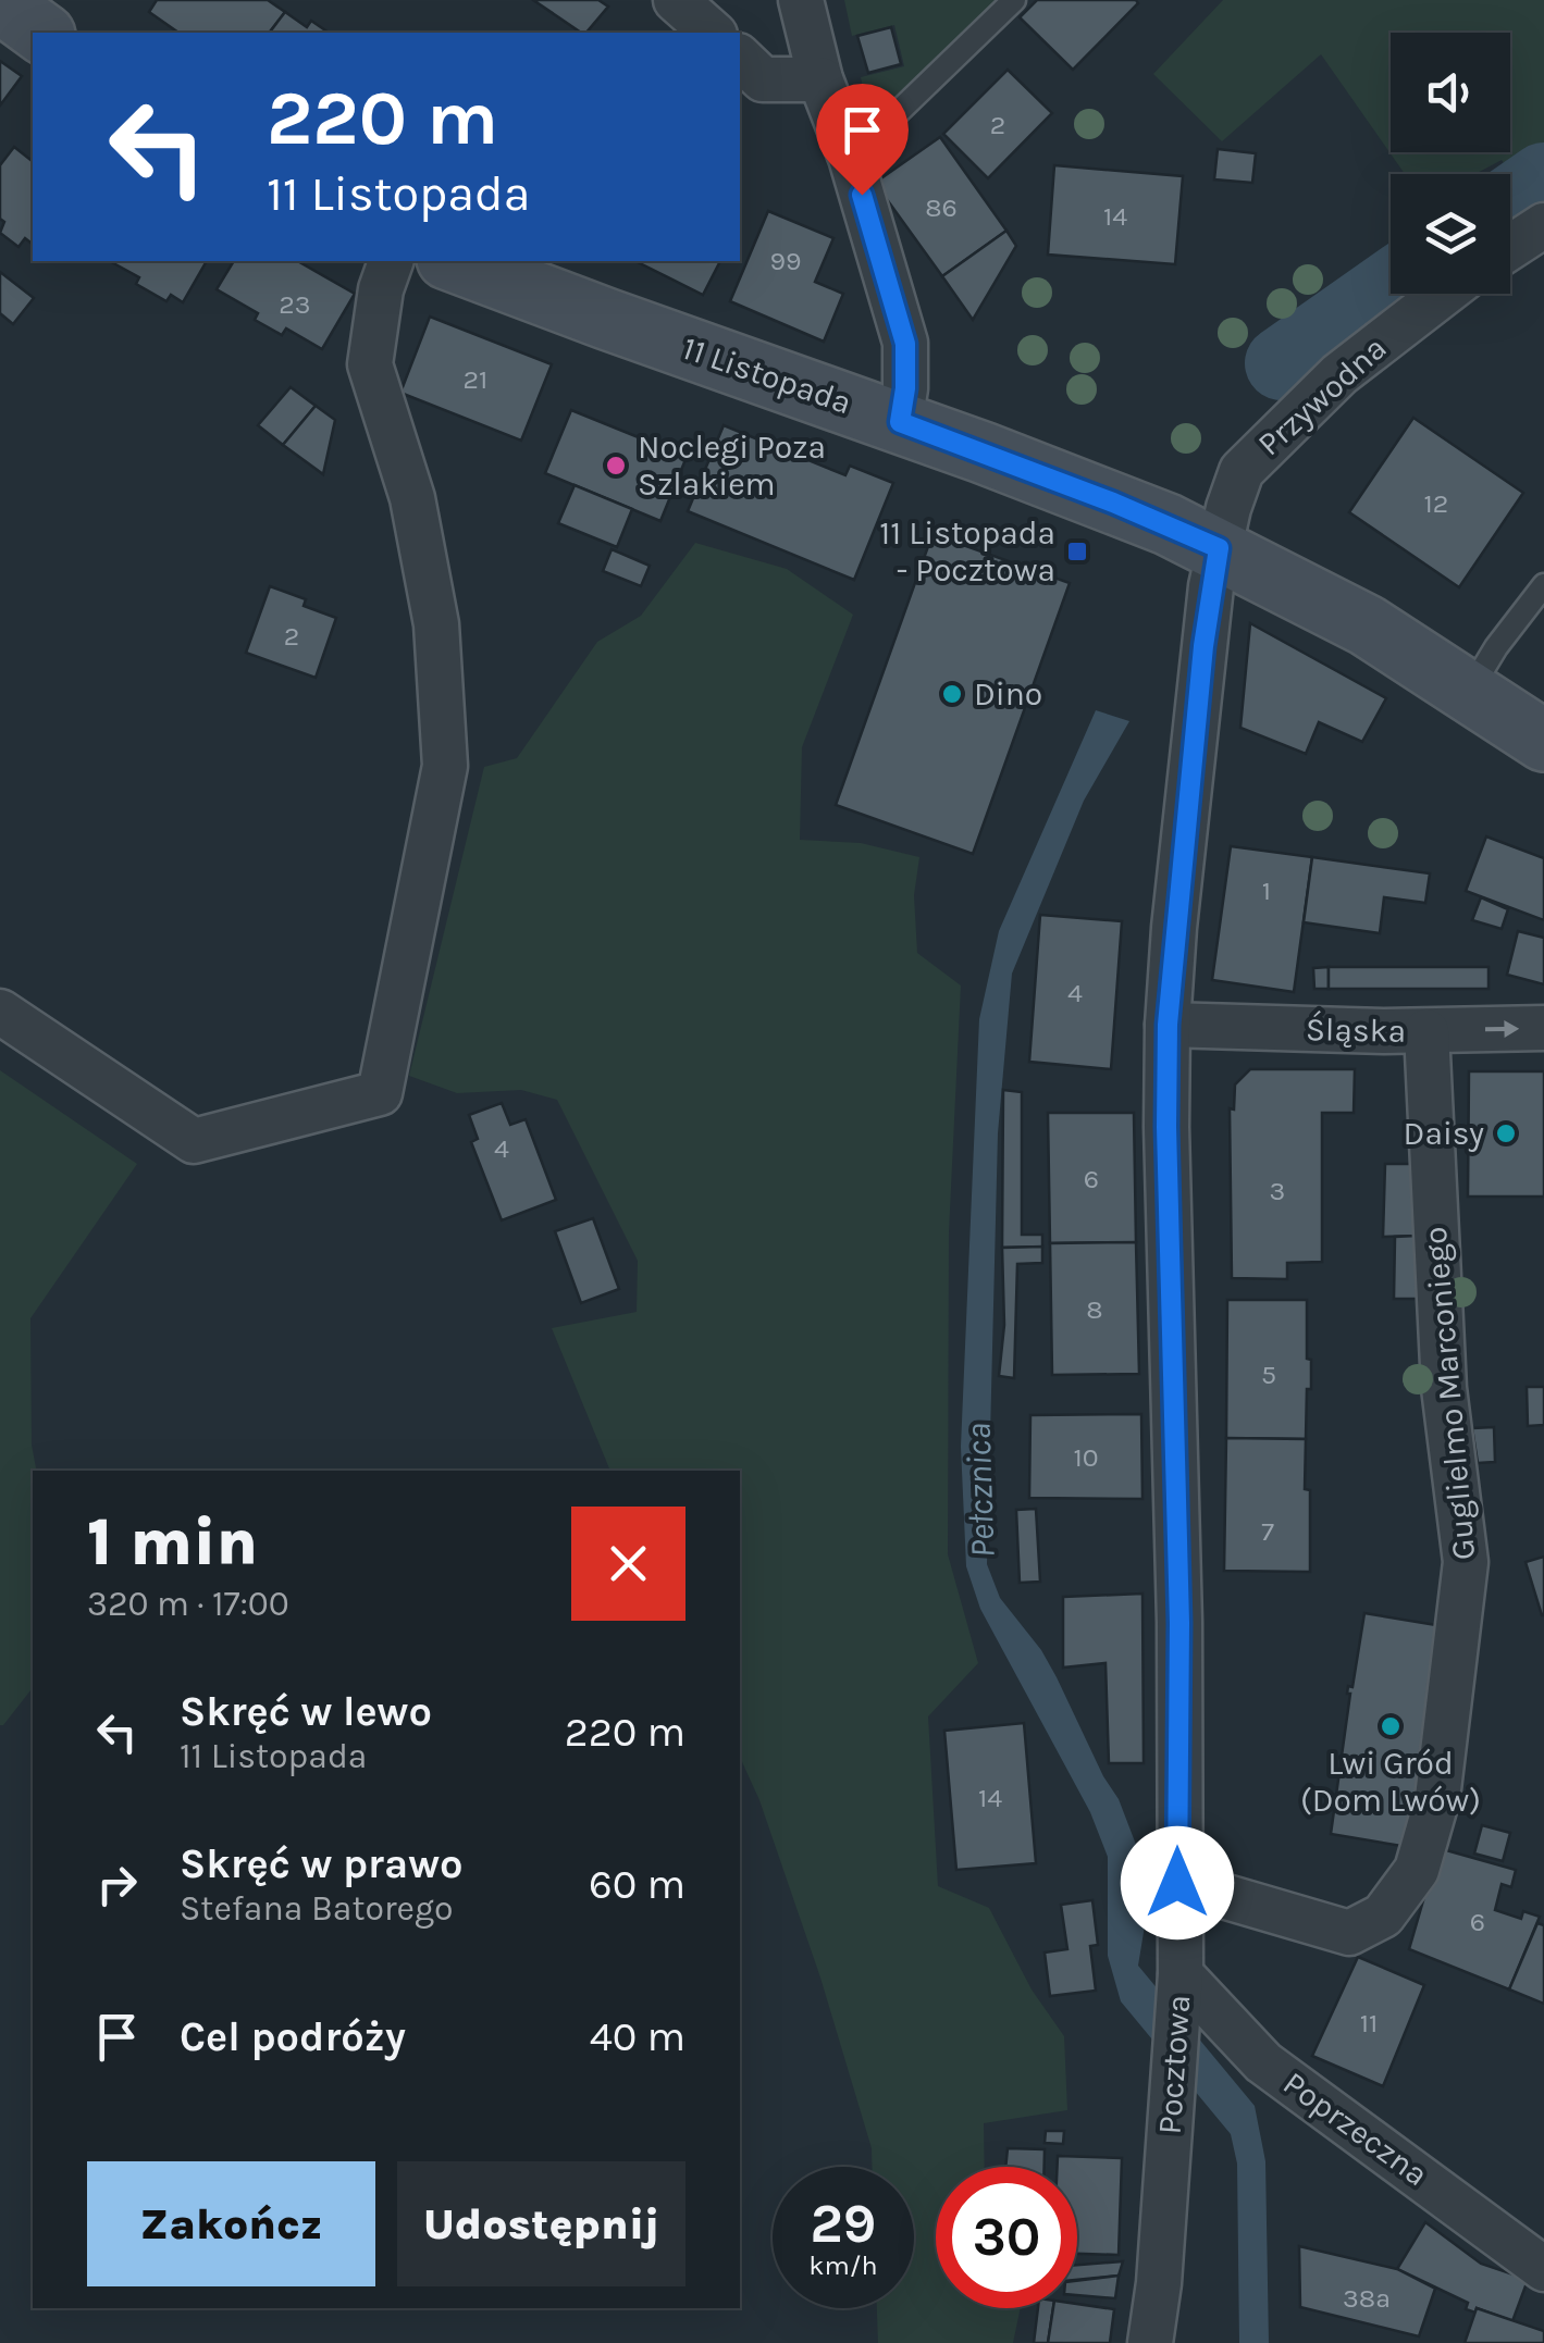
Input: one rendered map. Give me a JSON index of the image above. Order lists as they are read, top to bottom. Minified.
{"streets":{"main road":["11 Listopada"],"street":["Przywodna","Śląska","Guglielmo Marconiego","Pocztowa","Poprzeczna"]},"crossings":[["11 Listopada","Przywodna"],["11 Listopada","Pocztowa"],["Przywodna","Pocztowa"],["Śląska","Guglielmo Marconiego"],["Śląska","Pocztowa"],["Guglielmo Marconiego","Pocztowa"],["Pocztowa","Poprzeczna"]],"water":["Pełcznica"],"places":{"other":["Noclegi Poza Szlakiem","Dino","Daisy","Lwi Gród (Dom Lwów)"],"transit":["11 Listopada - Pocztowa"]},"house_numbers":["2","86","14","99","23","21","12","2","1","4","4","6","3","8","5","10","7","14","6","11","38a"],"page":{"turn":["220 m","11 Listopada"],"heading":["1 min","320 m · 17:00"],"list":[{"name":"Skręć w lewo","note":"11 Listopada","value":"220 m"},{"name":"Skręć w prawo","note":"Stefana Batorego","value":"60 m"},{"name":"Cel podróży","value":"40 m"}],"buttons":["Zakończ","Udostępnij"],"speed":"29 km/h","limit":"30"}}
